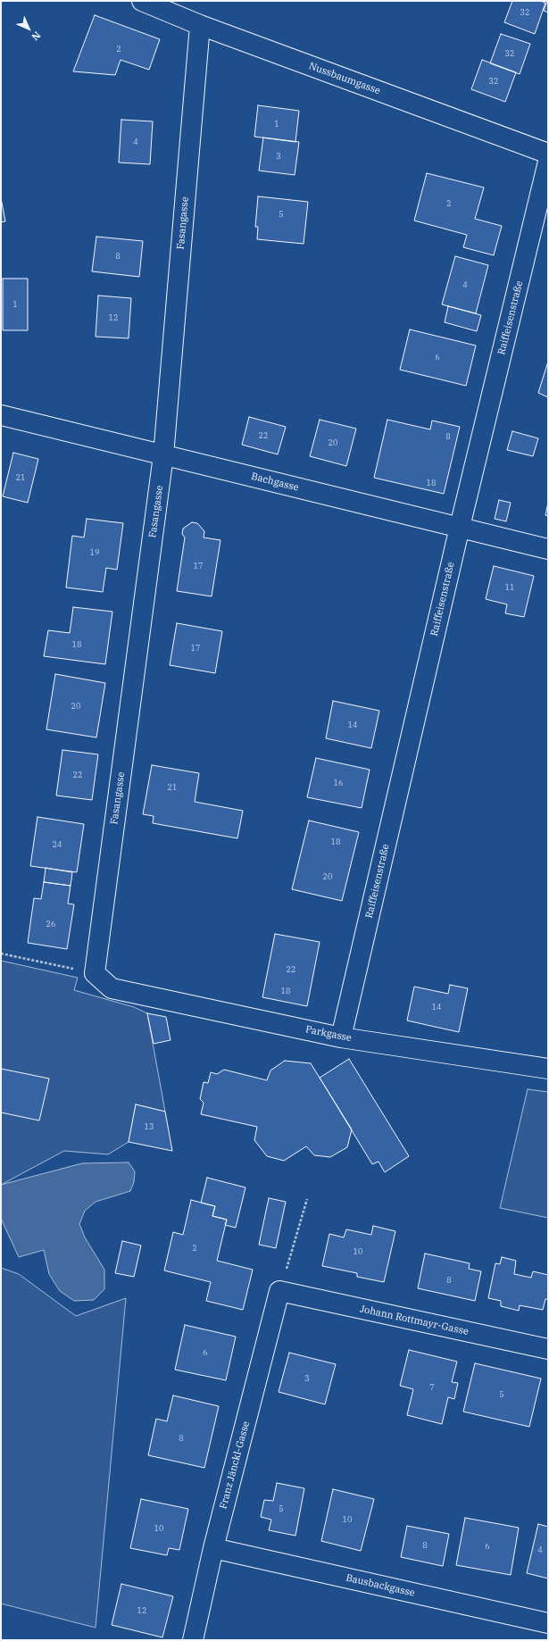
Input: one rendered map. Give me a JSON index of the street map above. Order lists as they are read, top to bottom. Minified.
{"streets":{"street":["Nussbaumgasse","Fasangasse","Raiffeisenstraße","Bachgasse","Parkgasse","Johann Rottmayr-Gasse","Franz Jänckl-Gasse","Bausbackgasse"]},"crossings":[["Nussbaumgasse","Fasangasse"],["Fasangasse","Bachgasse"],["Fasangasse","Parkgasse"],["Raiffeisenstraße","Bachgasse"],["Raiffeisenstraße","Parkgasse"],["Johann Rottmayr-Gasse","Franz Jänckl-Gasse"],["Franz Jänckl-Gasse","Bausbackgasse"]],"house_numbers":["32","2","32","32","1","4","3","2","5","8","4","1","12","6","22","8","20","21","18","19","17","11","18","17","20","14","22","16","21","18","24","20","26","22","18","14","13","2","10","8","6","3","7","5","8","5","10","10","8","6","4","12"],"north":"bottom right"}
